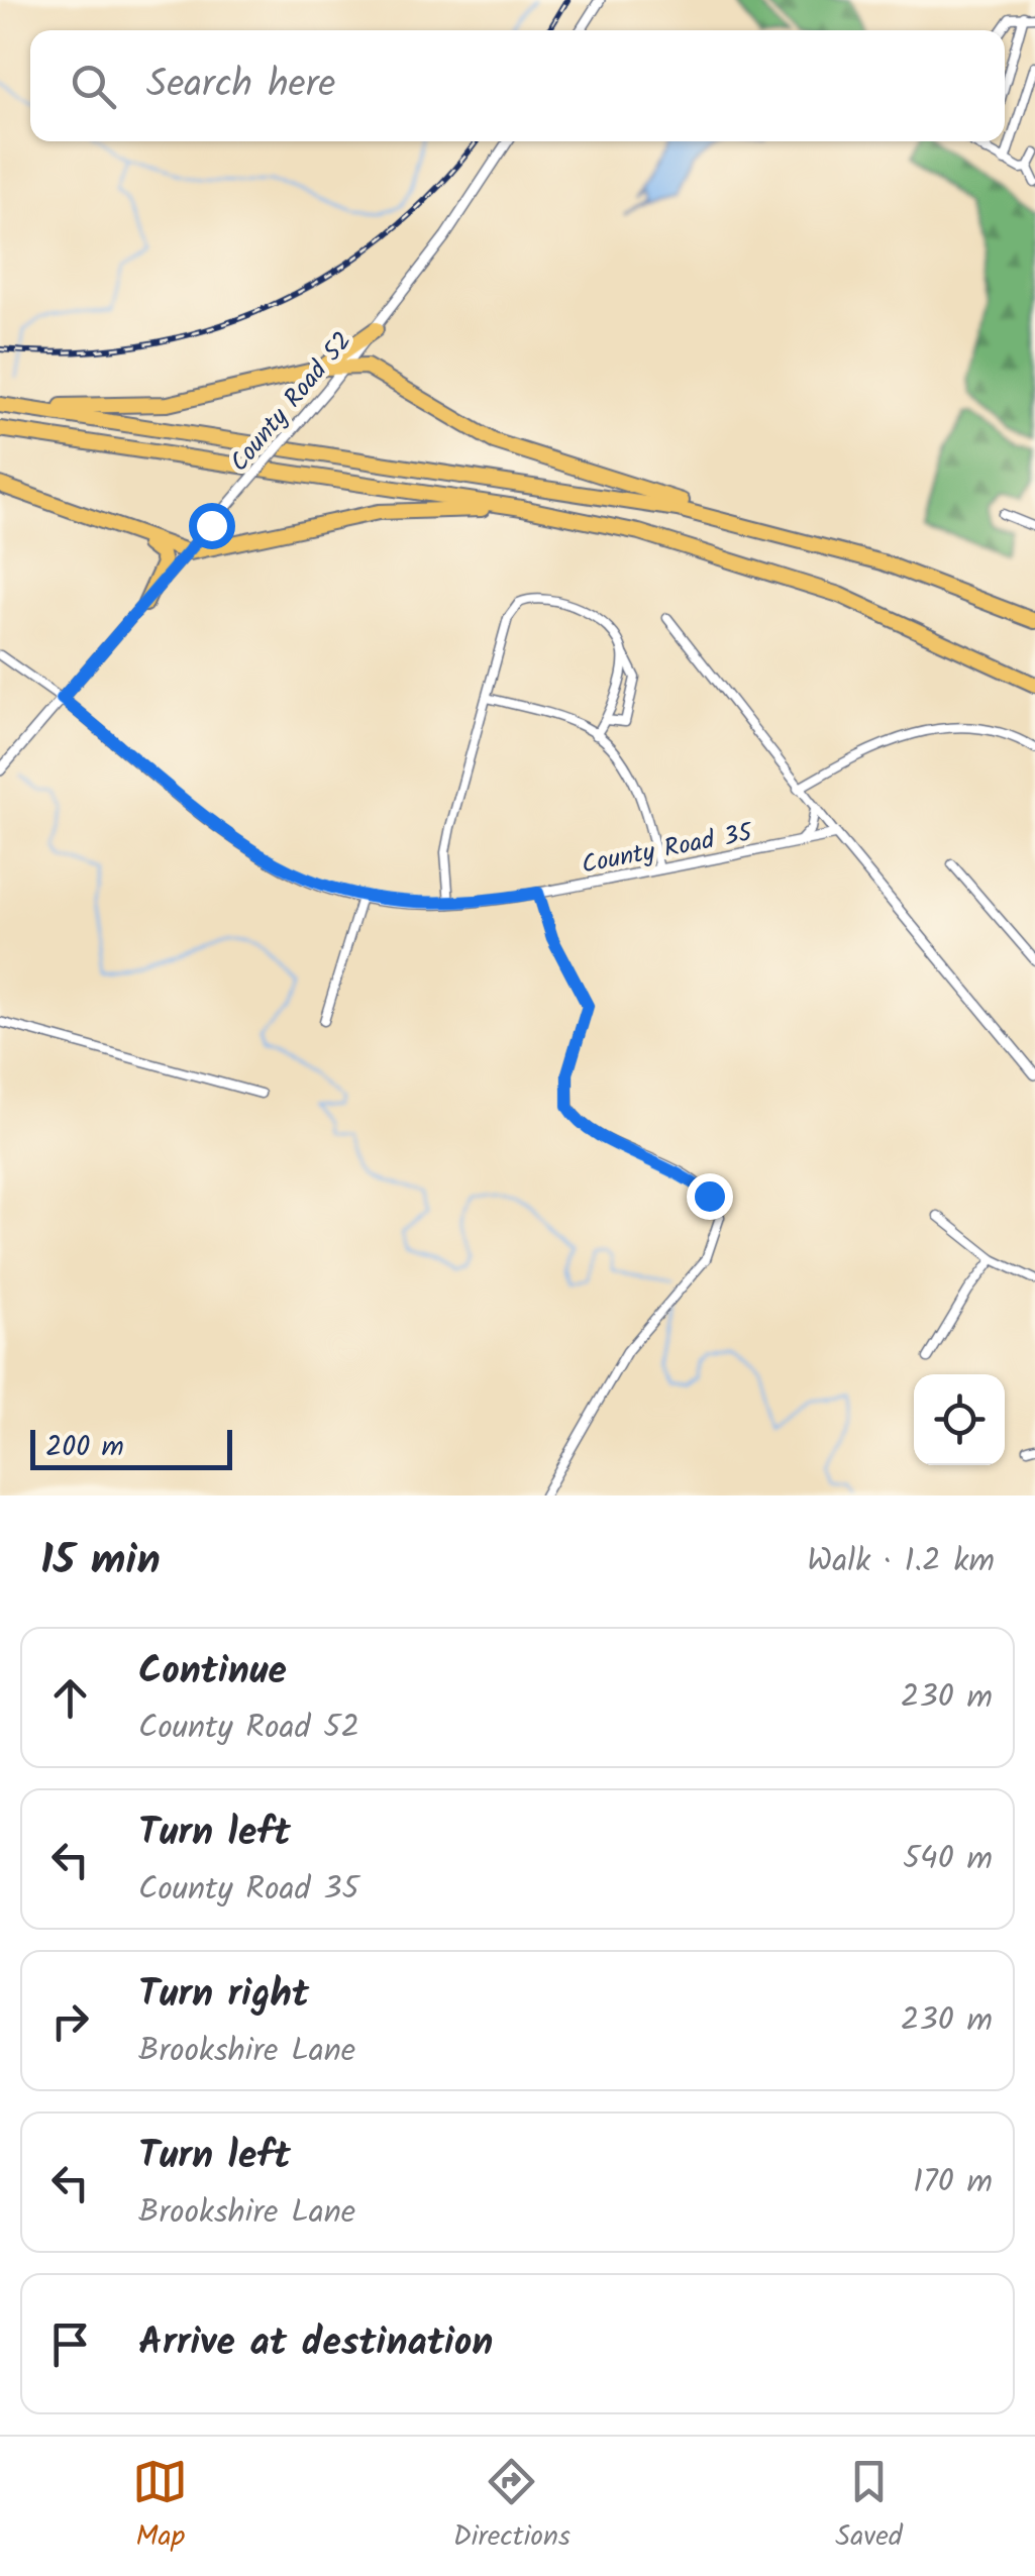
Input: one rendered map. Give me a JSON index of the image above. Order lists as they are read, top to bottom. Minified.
{"streets":{"street":["County Road 52","County Road 35"]},"crossings":[["County Road 52","County Road 35"]],"scale_bar":"200 m","page":{"search":"Search here","scale":"200 m","heading":["15 min","Walk · 1.2 km"],"list":[["Continue","County Road 52","230 m"],["Turn left","County Road 35","540 m"],["Turn right","Brookshire Lane","230 m"],["Turn left","Brookshire Lane","170 m"],"Arrive at destination"],"nav":["Map","Directions","Saved"]}}
